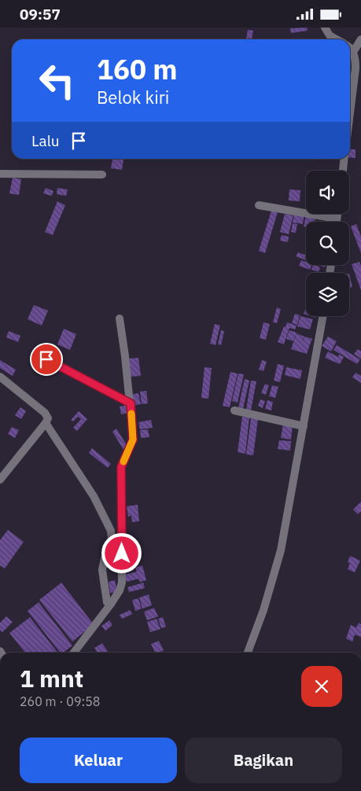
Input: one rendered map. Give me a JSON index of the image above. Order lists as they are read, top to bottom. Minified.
{"page":{"status":"09:57","turn":["160 m","Belok kiri"],"then":"Lalu","heading":["1 mnt","260 m · 09:58"],"buttons":["Keluar","Bagikan"]}}
